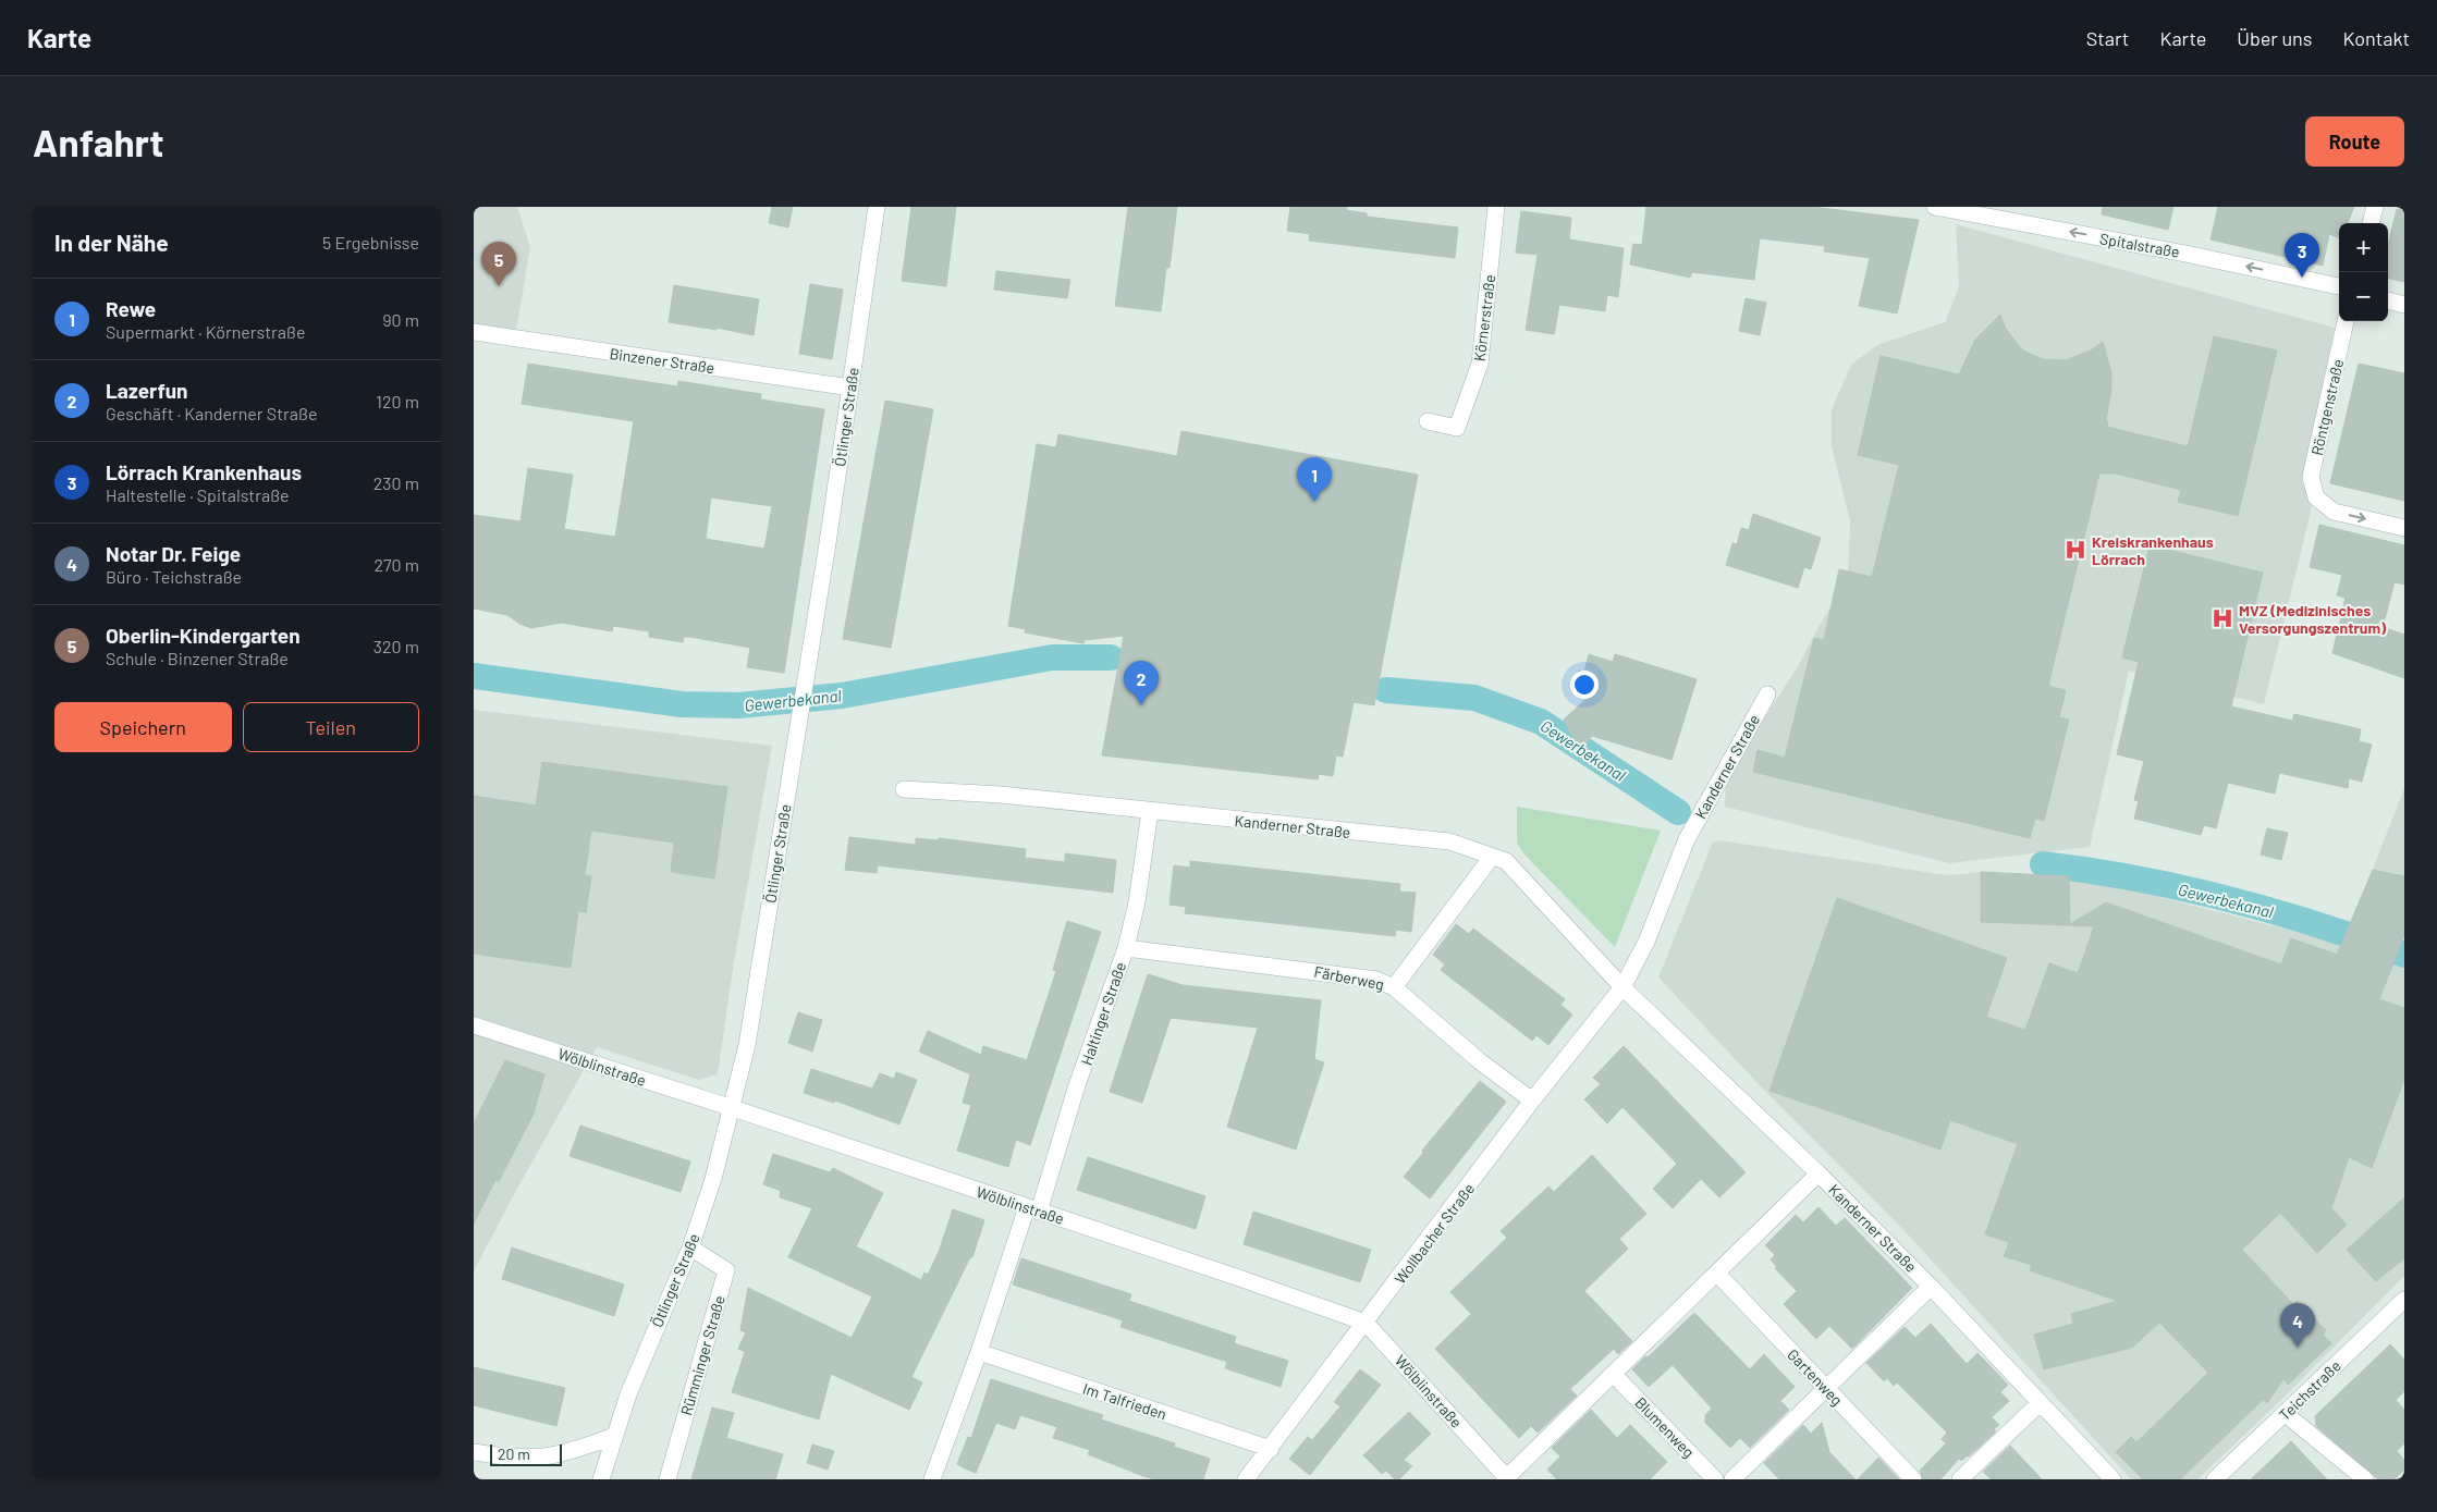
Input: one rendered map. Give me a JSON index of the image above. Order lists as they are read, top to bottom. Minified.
{"streets":{"street":["Spitalstraße","Körnerstraße","Binzener Straße","Röntgenstraße","Ötlinger Straße","Kanderner Straße","Färberweg","Haltinger Straße","Wölblinstraße","Wollbacher Straße","Rümminger Straße","Gartenweg","Teichstraße","Im Talfrieden","Blumenweg"]},"crossings":[["Binzener Straße","Ötlinger Straße"],["Ötlinger Straße","Wölblinstraße"],["Ötlinger Straße","Rümminger Straße"],["Kanderner Straße","Haltinger Straße"],["Kanderner Straße","Wollbacher Straße"],["Färberweg","Haltinger Straße"],["Färberweg","Wollbacher Straße"],["Haltinger Straße","Wölblinstraße"],["Haltinger Straße","Im Talfrieden"],["Wölblinstraße","Wollbacher Straße"],["Wollbacher Straße","Im Talfrieden"]],"one_way":["Spitalstraße"],"water":["Gewerbekanal"],"places":{"hospital":["Kreiskrankenhaus Lörrach","MVZ (Medizinisches Versorgungszentrum)"]},"scale_bar":"20 m","page":{"header":"Karte","nav":["Start","Karte","Über uns","Kontakt"],"buttons":["Route",["Speichern","Teilen"]],"title":"Anfahrt","heading":["In der Nähe","5 Ergebnisse"],"map_buttons":["+","−"],"pins":["3","5","1","2","4"],"list":[{"mark":"1","name":"Rewe","note":"Supermarkt · Körnerstraße","value":"90 m"},{"mark":"2","name":"Lazerfun","note":"Geschäft · Kanderner Straße","value":"120 m"},{"mark":"3","name":"Lörrach Krankenhaus","note":"Haltestelle · Spitalstraße","value":"230 m"},{"mark":"4","name":"Notar Dr. Feige","note":"Büro · Teichstraße","value":"270 m"},{"mark":"5","name":"Oberlin-Kindergarten","note":"Schule · Binzener Straße","value":"320 m"}],"scale":"20 m"}}
